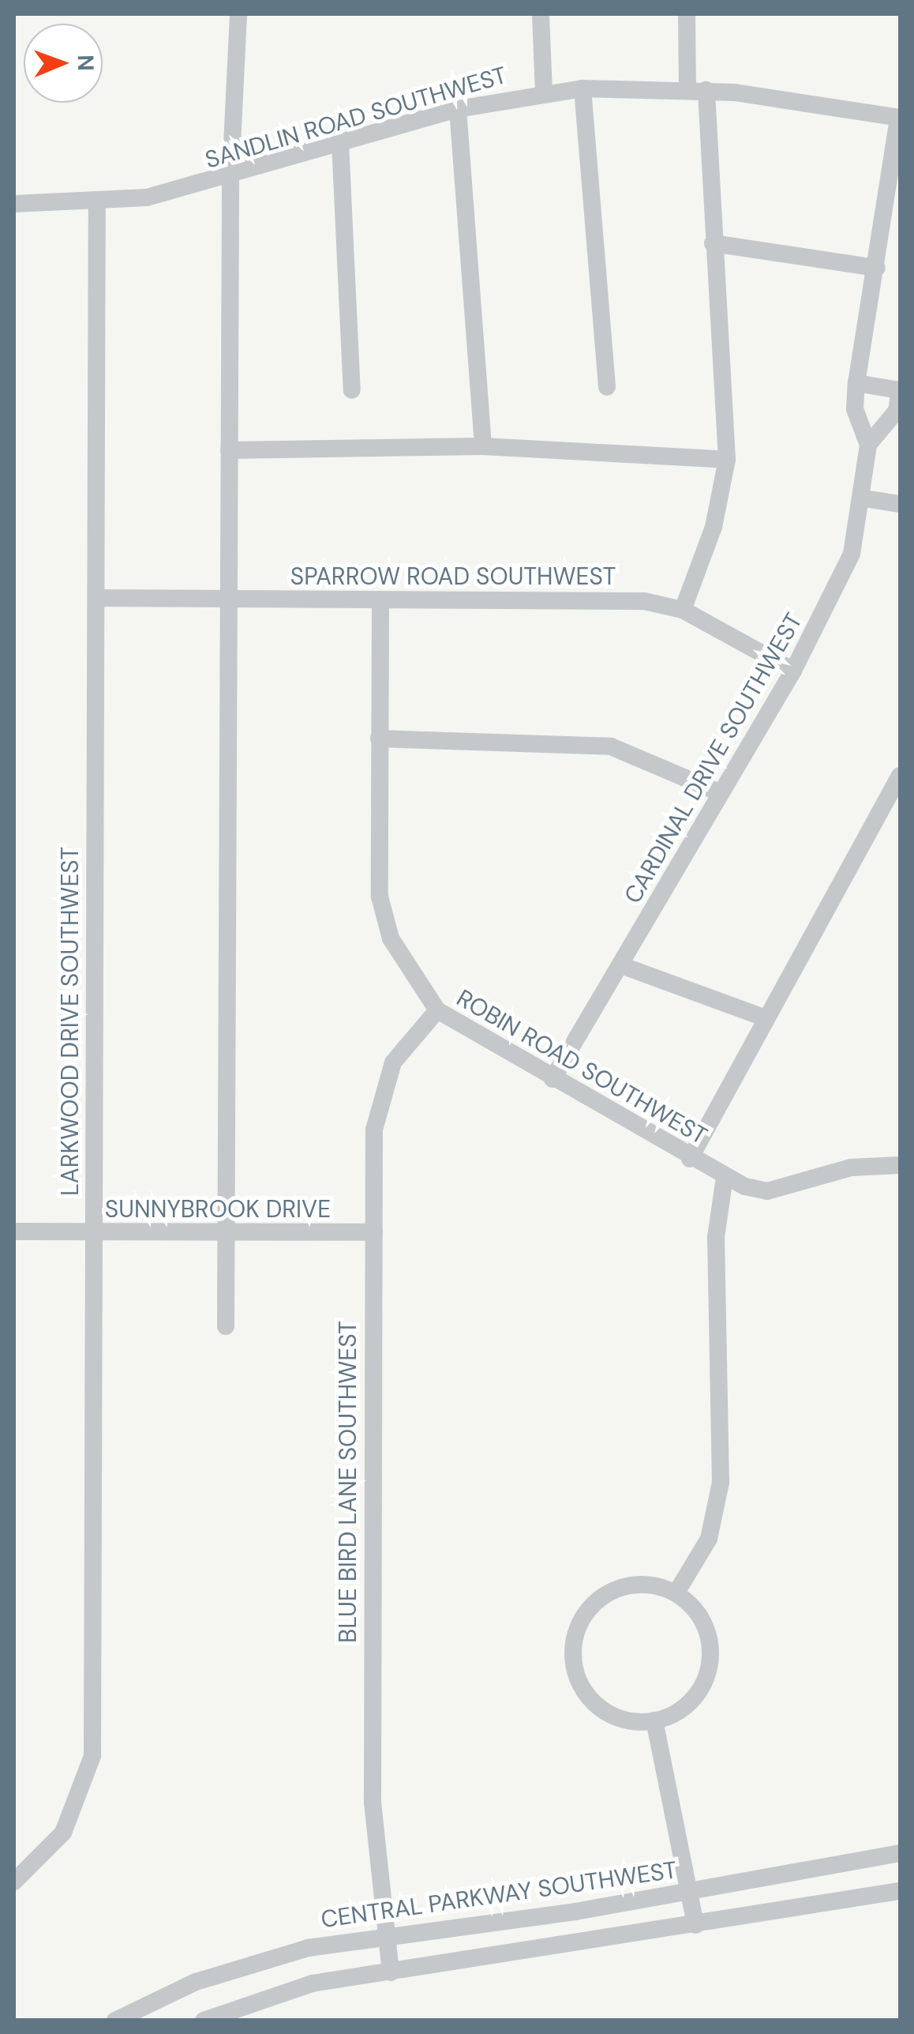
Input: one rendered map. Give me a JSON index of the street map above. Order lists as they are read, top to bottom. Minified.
{"streets":{"street":["SANDLIN ROAD SOUTHWEST","SPARROW ROAD SOUTHWEST","CARDINAL DRIVE SOUTHWEST","LARKWOOD DRIVE SOUTHWEST","ROBIN ROAD SOUTHWEST","SUNNYBROOK DRIVE","BLUE BIRD LANE SOUTHWEST","CENTRAL PARKWAY SOUTHWEST"]},"crossings":[["SANDLIN ROAD SOUTHWEST","CARDINAL DRIVE SOUTHWEST"],["SANDLIN ROAD SOUTHWEST","LARKWOOD DRIVE SOUTHWEST"],["SPARROW ROAD SOUTHWEST","CARDINAL DRIVE SOUTHWEST"],["SPARROW ROAD SOUTHWEST","LARKWOOD DRIVE SOUTHWEST"],["SPARROW ROAD SOUTHWEST","ROBIN ROAD SOUTHWEST"],["CARDINAL DRIVE SOUTHWEST","ROBIN ROAD SOUTHWEST"],["LARKWOOD DRIVE SOUTHWEST","SUNNYBROOK DRIVE"],["ROBIN ROAD SOUTHWEST","BLUE BIRD LANE SOUTHWEST"],["SUNNYBROOK DRIVE","BLUE BIRD LANE SOUTHWEST"],["BLUE BIRD LANE SOUTHWEST","CENTRAL PARKWAY SOUTHWEST"]],"north":"right"}
